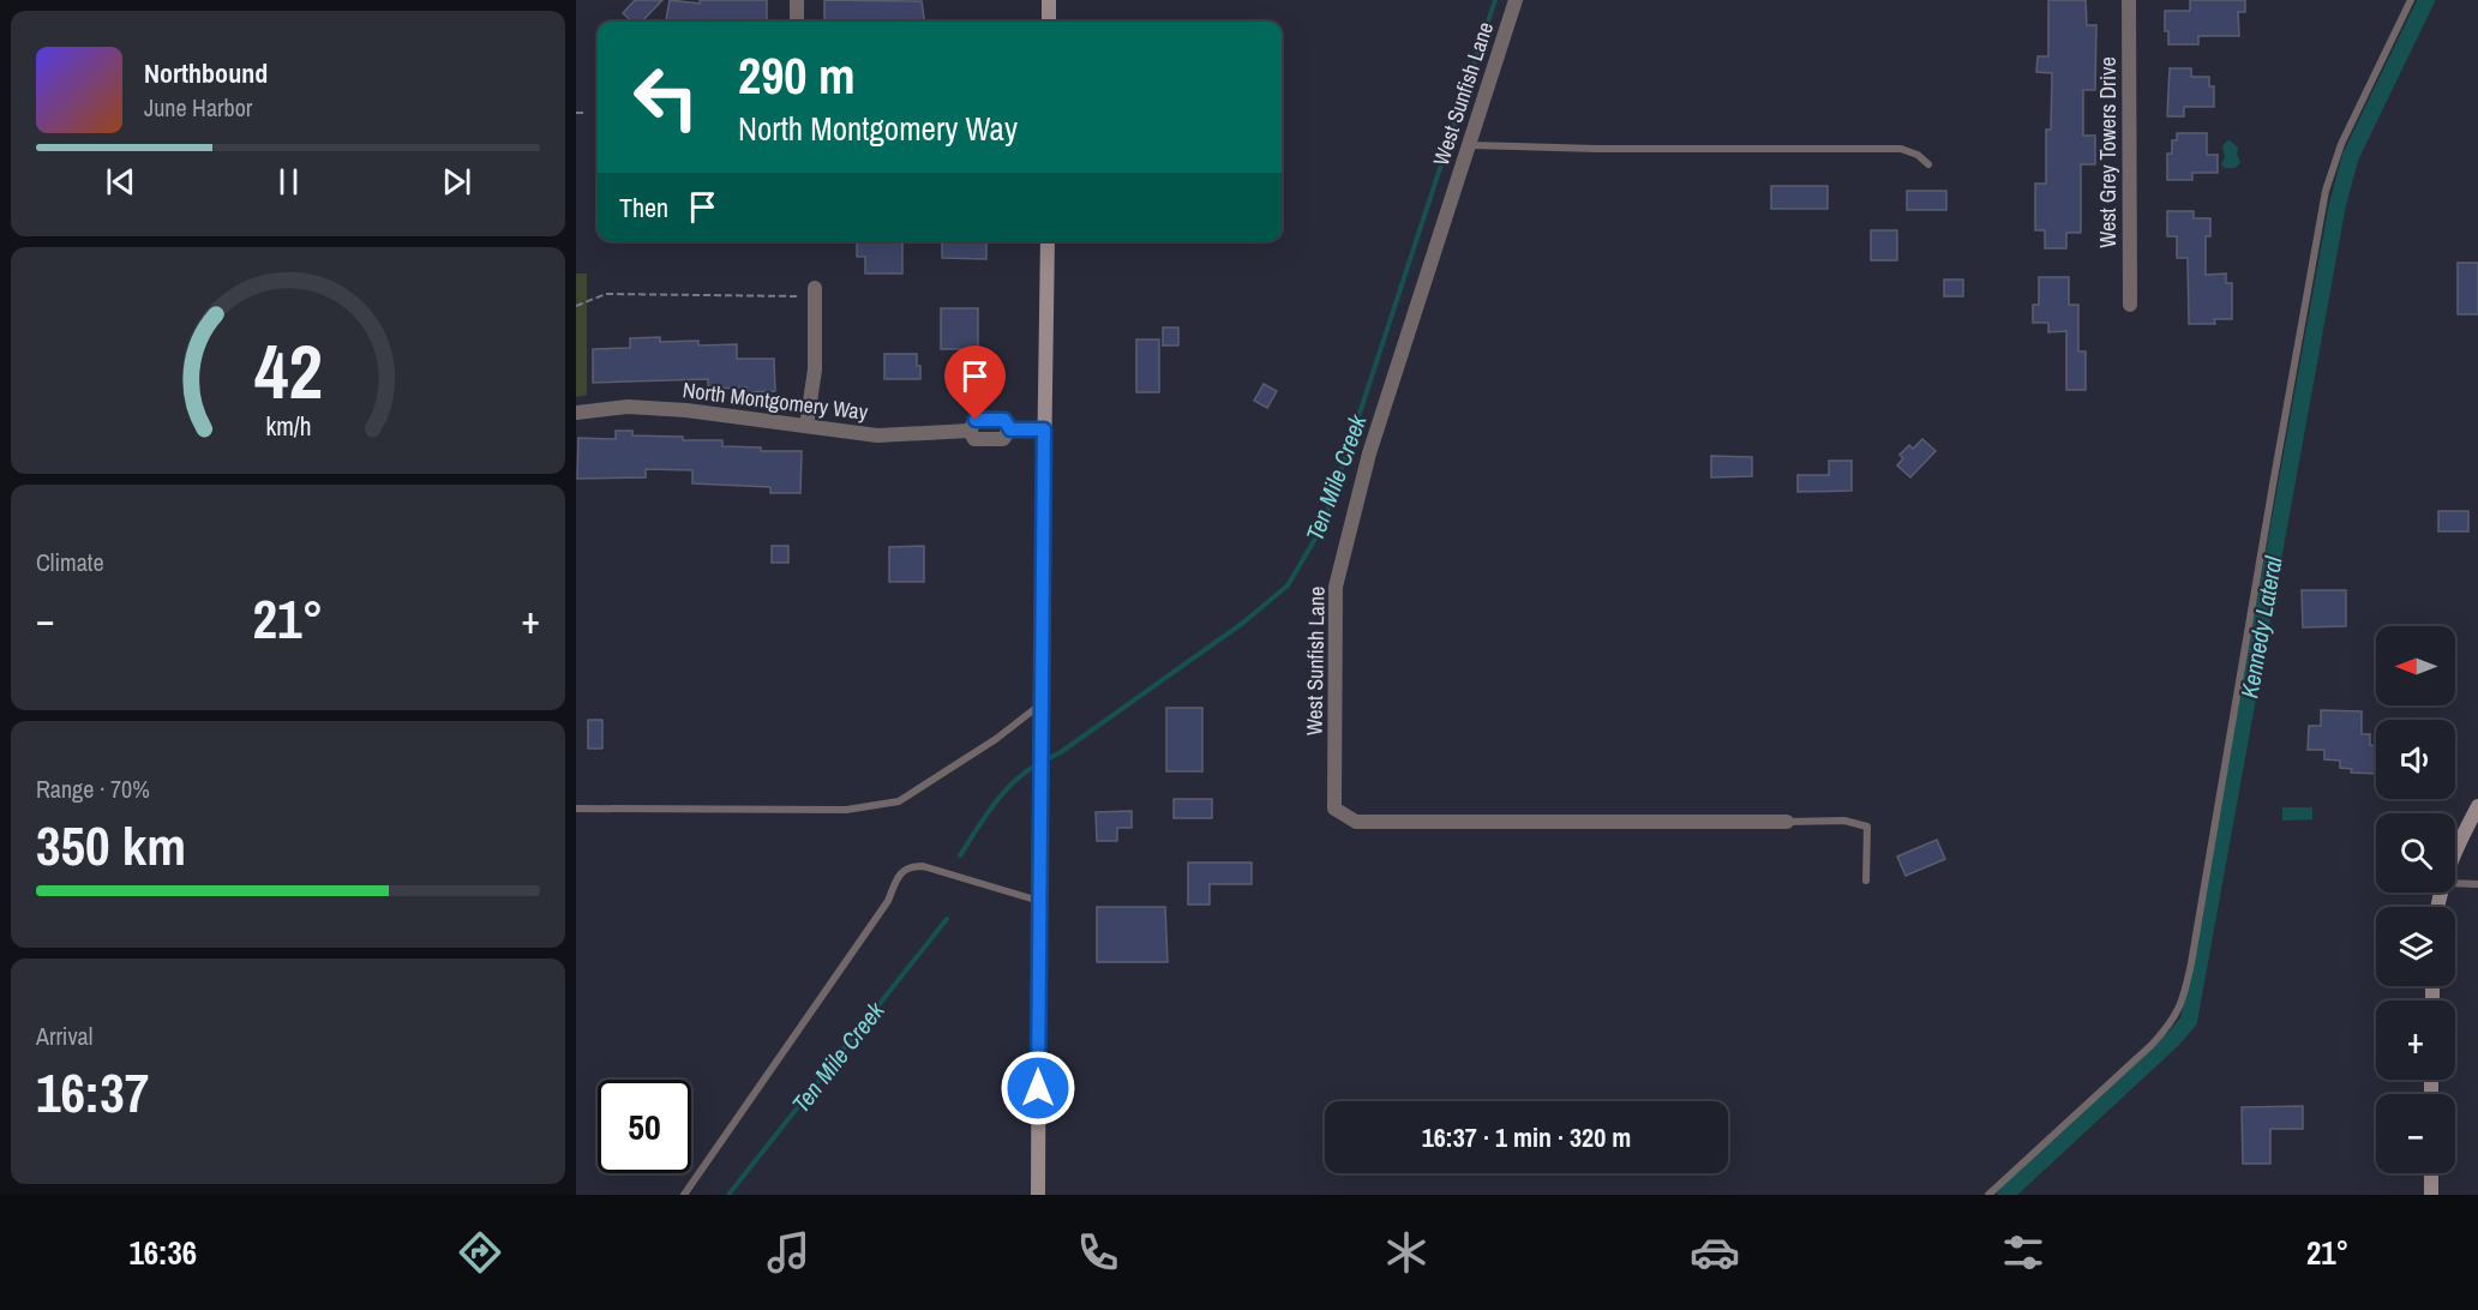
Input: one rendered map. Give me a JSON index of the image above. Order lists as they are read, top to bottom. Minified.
{"streets":{"street":["West Sunfish Lane","West Grey Towers Drive","North Montgomery Way"]},"water":["Ten Mile Creek","Kennedy Lateral"],"north":"left","page":{"turn":["290 m","North Montgomery Way"],"song":["Northbound","June Harbor"],"then":"Then","tile":["Climate",["Range · 70%","350 km"],["Arrival","16:37"]],"heat":["−","21°","+"],"map_buttons":["+","−"],"limit":"50","trip":"16:37 · 1 min · 320 m","tabs":["16:36","21°"],"gauge":["42","km/h"]}}
